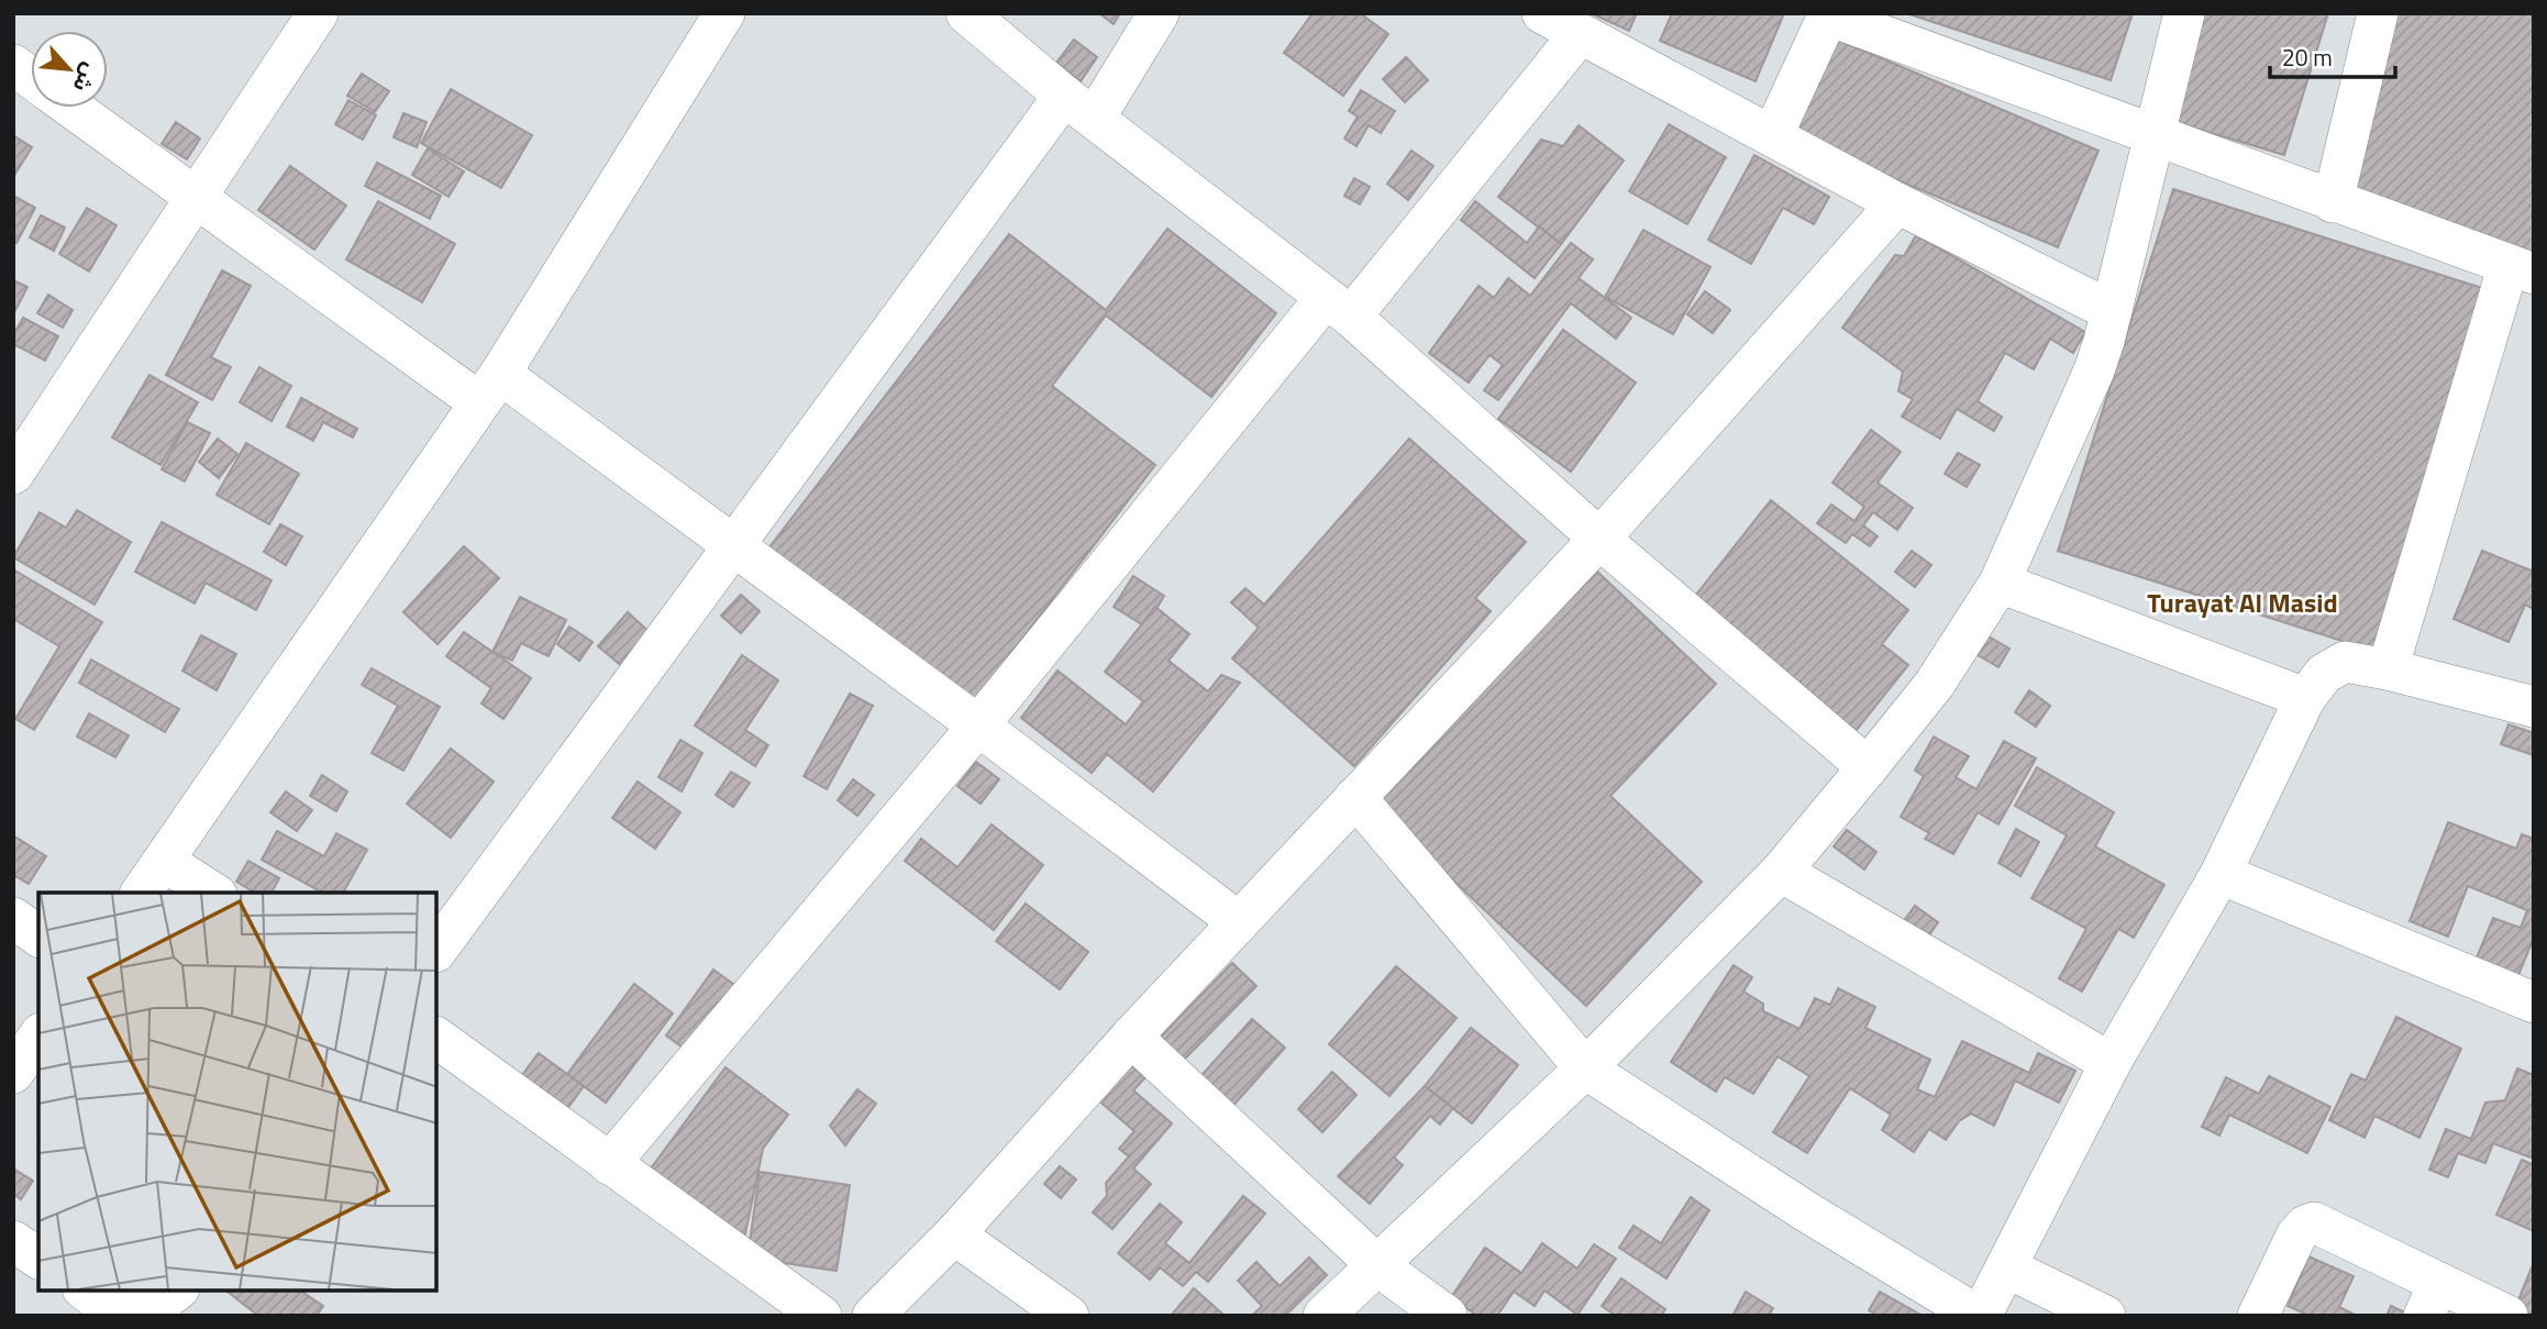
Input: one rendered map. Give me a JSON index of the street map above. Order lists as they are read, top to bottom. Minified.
{"districts":["Turayat Al Masid"],"scale_bar":"20 m","north":"bottom right"}
